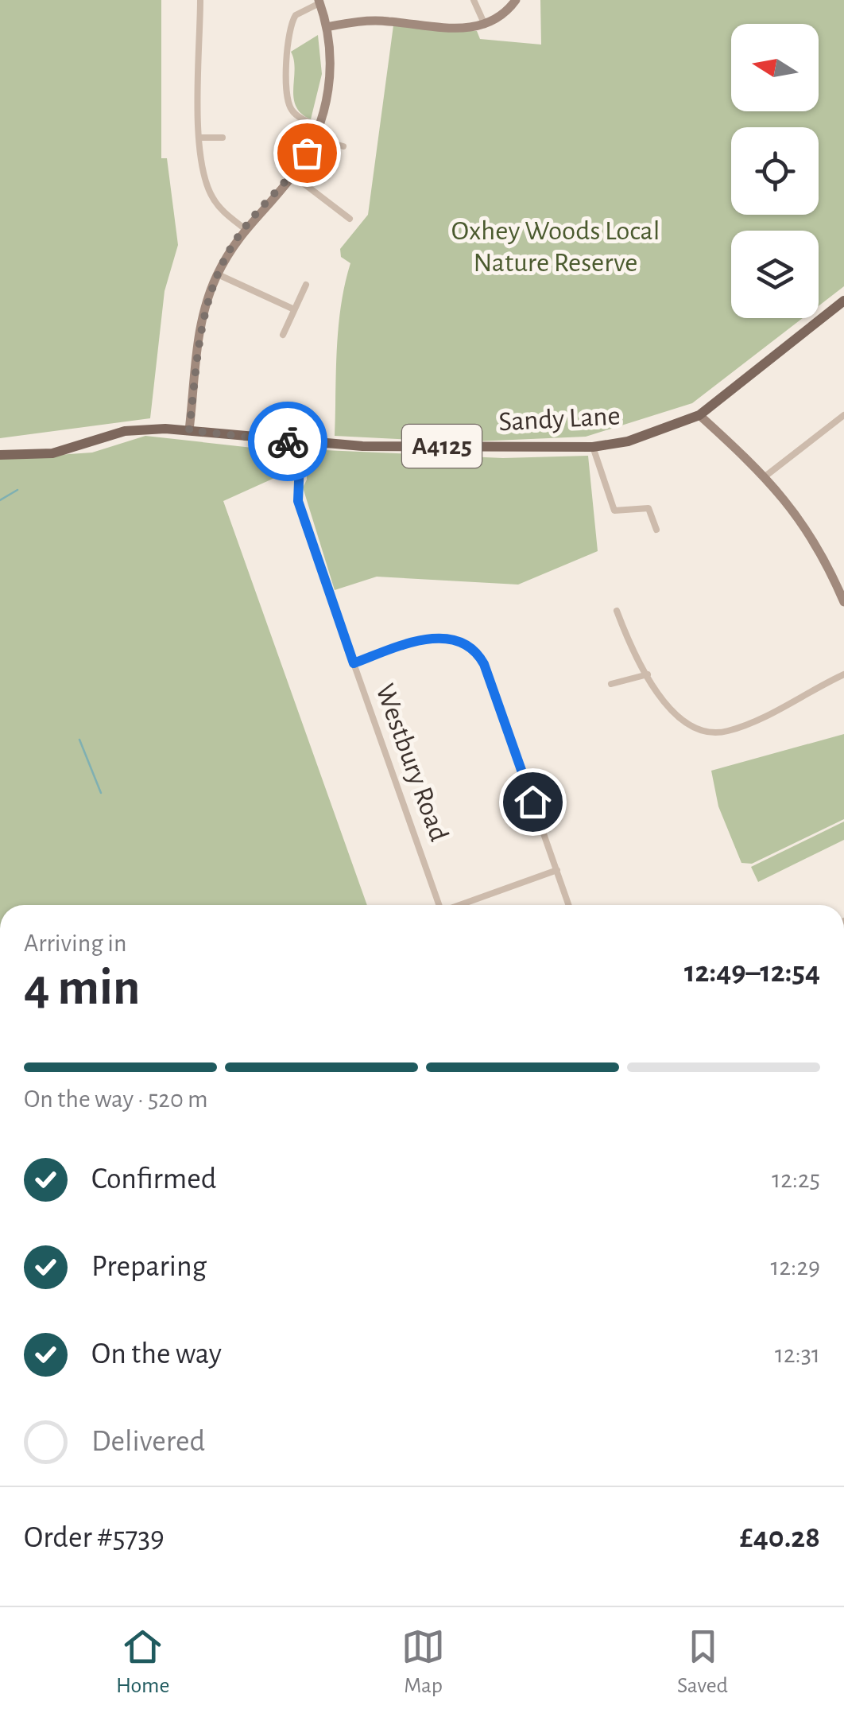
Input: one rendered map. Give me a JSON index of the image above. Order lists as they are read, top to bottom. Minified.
{"streets":{"main road":["Sandy Lane","A4125"],"street":["Westbury Road"]},"crossings":[["Sandy Lane","Westbury Road"]],"parks":["Oxhey Woods Local Nature Reserve"],"north":"left","page":{"heading":["4 min","Arriving in","12:49–12:54"],"panel":["Order #5739","£40.28"],"bar":"On the way · 520 m","list":[["Confirmed","12:25"],["Preparing","12:29"],["On the way","12:31"],"Delivered"],"tabs":["Home","Map","Saved"]}}
